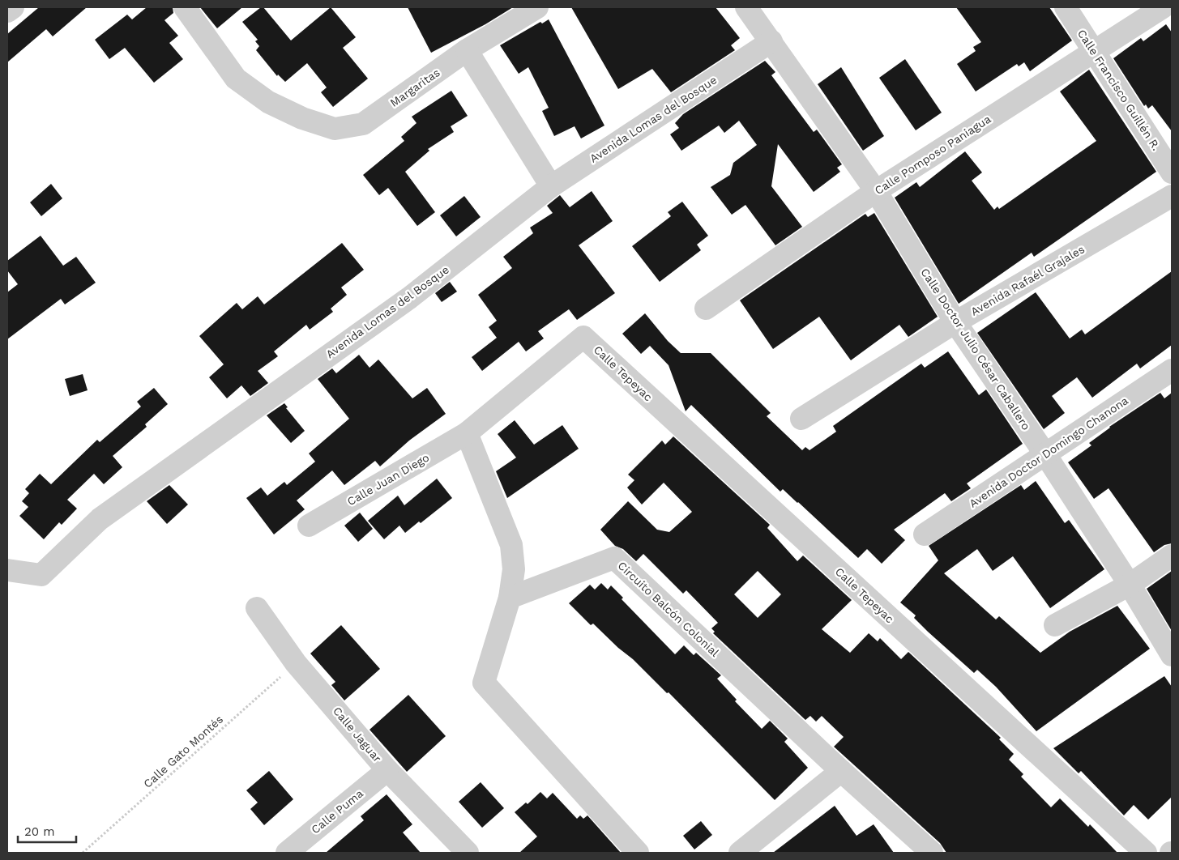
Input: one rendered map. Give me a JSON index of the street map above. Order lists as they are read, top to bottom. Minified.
{"streets":{"street":["Margaritas","Calle Francisco Guillén R.","Avenida Lomas del Bosque","Calle Pomposo Paniagua","Avenida Rafaél Grajales","Calle Doctor Julio César Caballero","Calle Tepeyac","Avenida Doctor Domingo Chanona","Calle Juan Diego","Circuito Balcón Colonial","Calle Jaguar","Calle Puma"],"path":["Calle Gato Montés"]},"crossings":[["Calle Francisco Guillén R.","Calle Pomposo Paniagua"],["Avenida Lomas del Bosque","Calle Doctor Julio César Caballero"],["Calle Pomposo Paniagua","Calle Doctor Julio César Caballero"],["Avenida Rafaél Grajales","Calle Doctor Julio César Caballero"],["Calle Doctor Julio César Caballero","Avenida Doctor Domingo Chanona"],["Calle Tepeyac","Calle Juan Diego"],["Calle Jaguar","Calle Gato Montés"],["Calle Jaguar","Calle Puma"]],"scale_bar":"20 m"}
